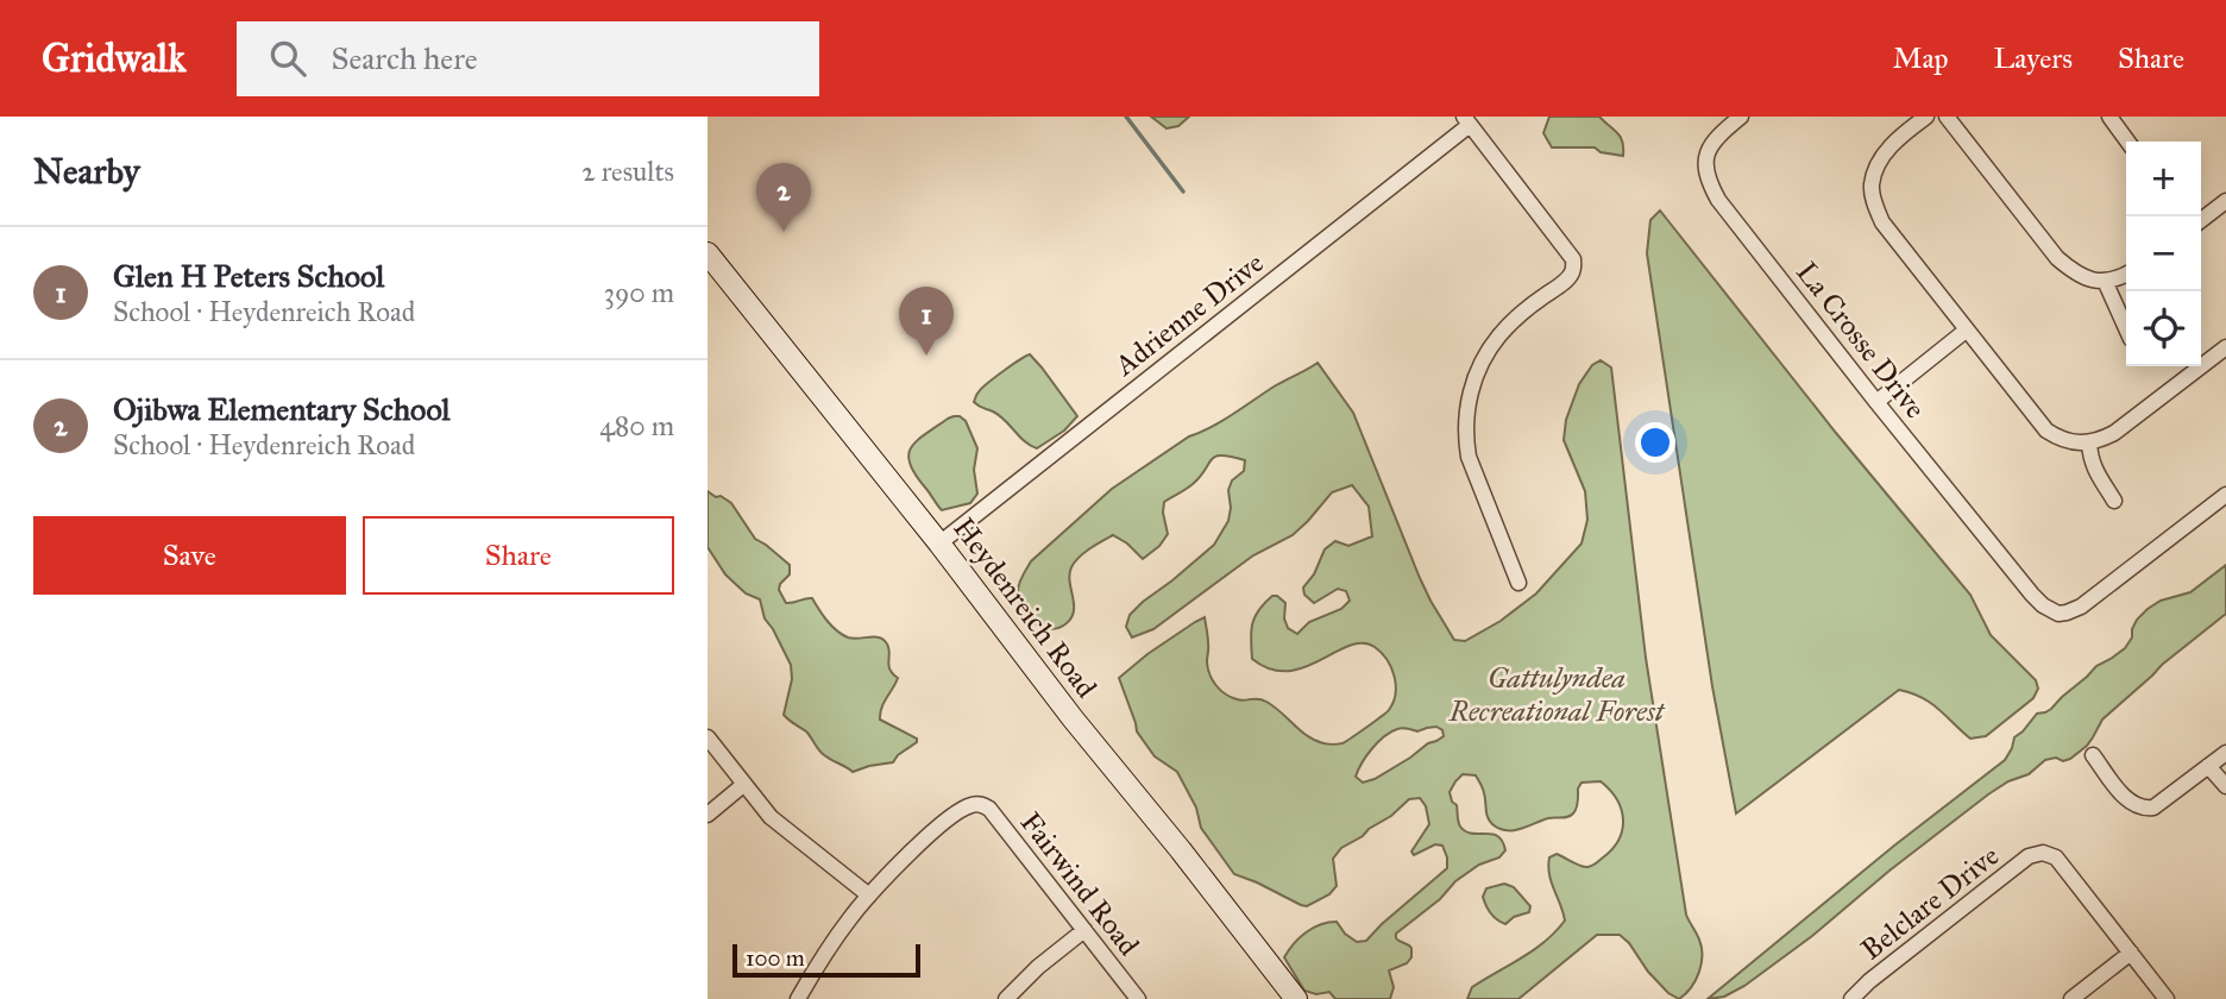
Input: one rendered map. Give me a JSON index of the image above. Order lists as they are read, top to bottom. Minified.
{"streets":{"street":["Adrienne Drive","La Crosse Drive","Heydenreich Road","Fairwind Road","Belclare Drive"]},"crossings":[["Adrienne Drive","Heydenreich Road"]],"parks":["Gattulyndea Recreational Forest"],"scale_bar":"100 m","page":{"header":"Gridwalk","search":"Search here","nav":["Map","Layers","Share"],"heading":["Nearby","2 results"],"map_buttons":["+","−"],"pins":["2","1"],"list":[{"mark":"1","name":"Glen H Peters School","note":"School · Heydenreich Road","value":"390 m"},{"mark":"2","name":"Ojibwa Elementary School","note":"School · Heydenreich Road","value":"480 m"}],"buttons":["Save","Share"],"scale":"100 m"}}
